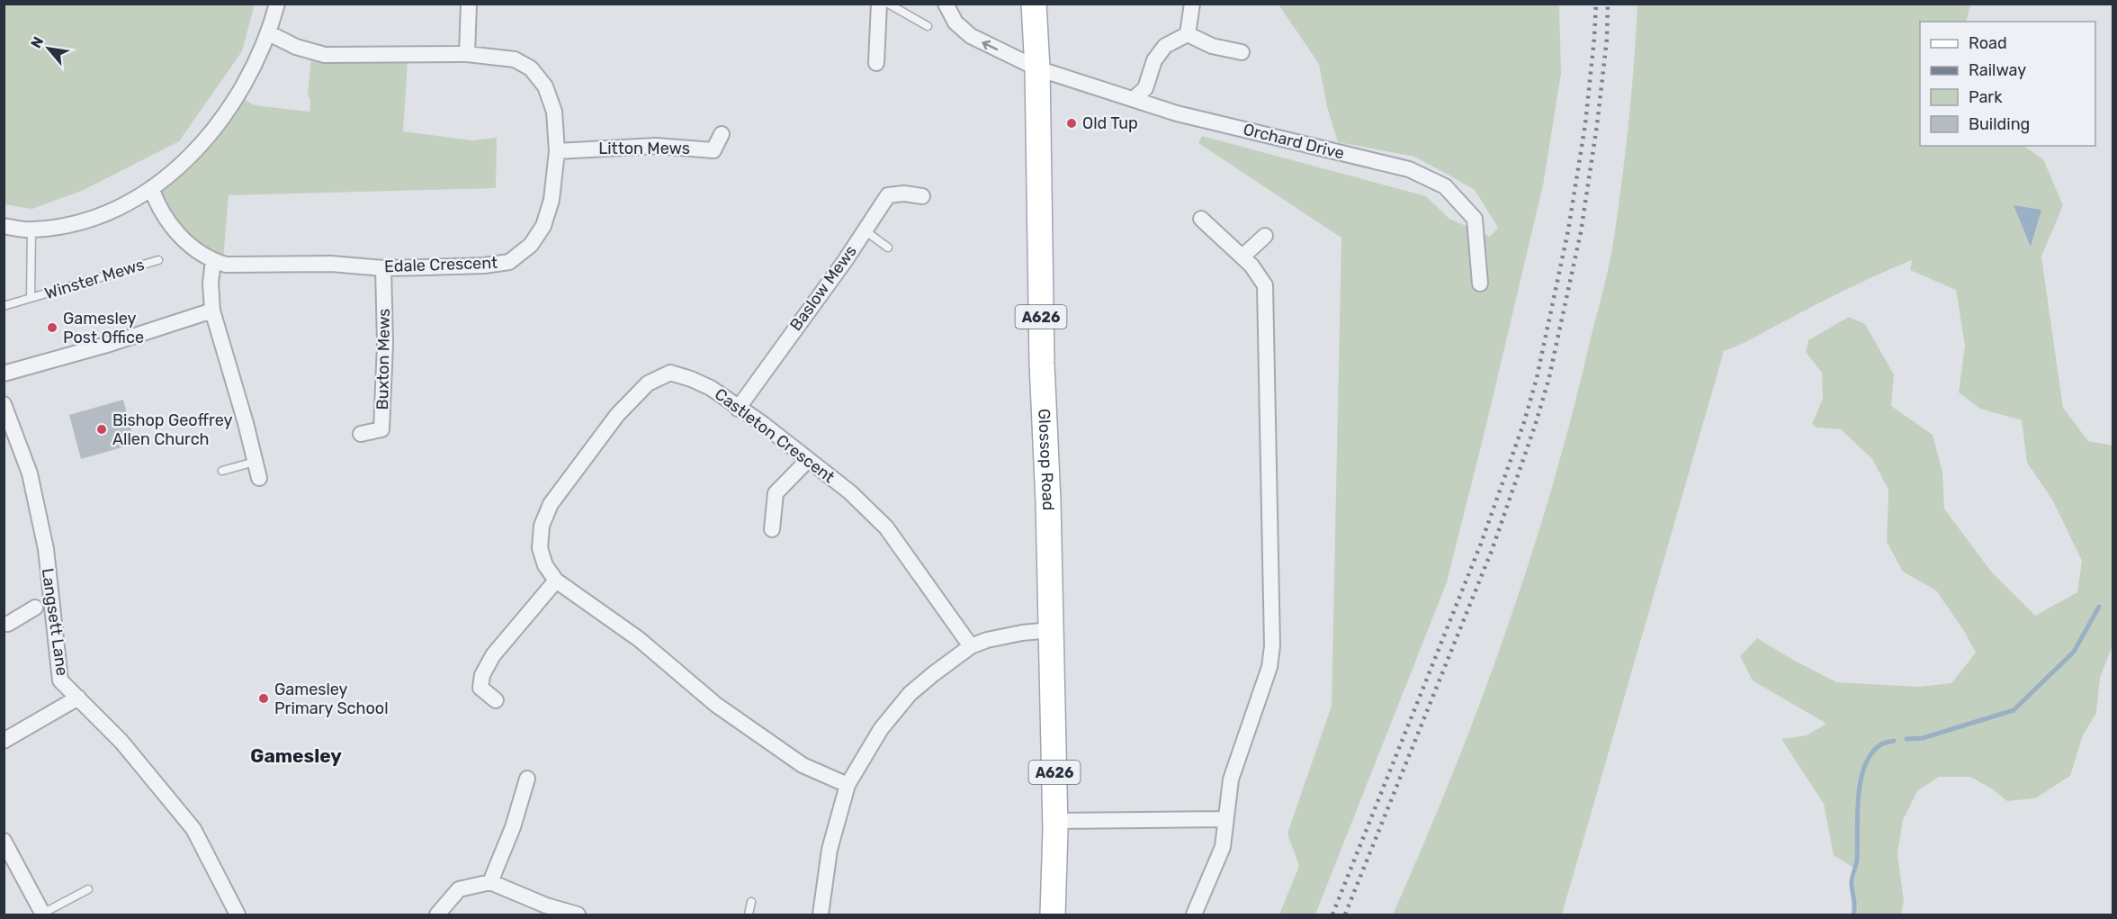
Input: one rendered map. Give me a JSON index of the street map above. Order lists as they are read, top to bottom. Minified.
{"streets":{"main road":["A626","Glossop Road"],"street":["Orchard Drive","Litton Mews","Edale Crescent","Baslow Mews","Buxton Mews","Castleton Crescent","Langsett Lane"],"lane":["Winster Mews"]},"crossings":[["Orchard Drive","Glossop Road"],["Litton Mews","Edale Crescent"],["Edale Crescent","Buxton Mews"],["Baslow Mews","Castleton Crescent"]],"districts":["Gamesley"],"places":["Old Tup","Gamesley Post Office","Bishop Geoffrey Allen Church","Gamesley Primary School"],"legend":["Road","Railway","Park","Building"],"north":"top left"}
